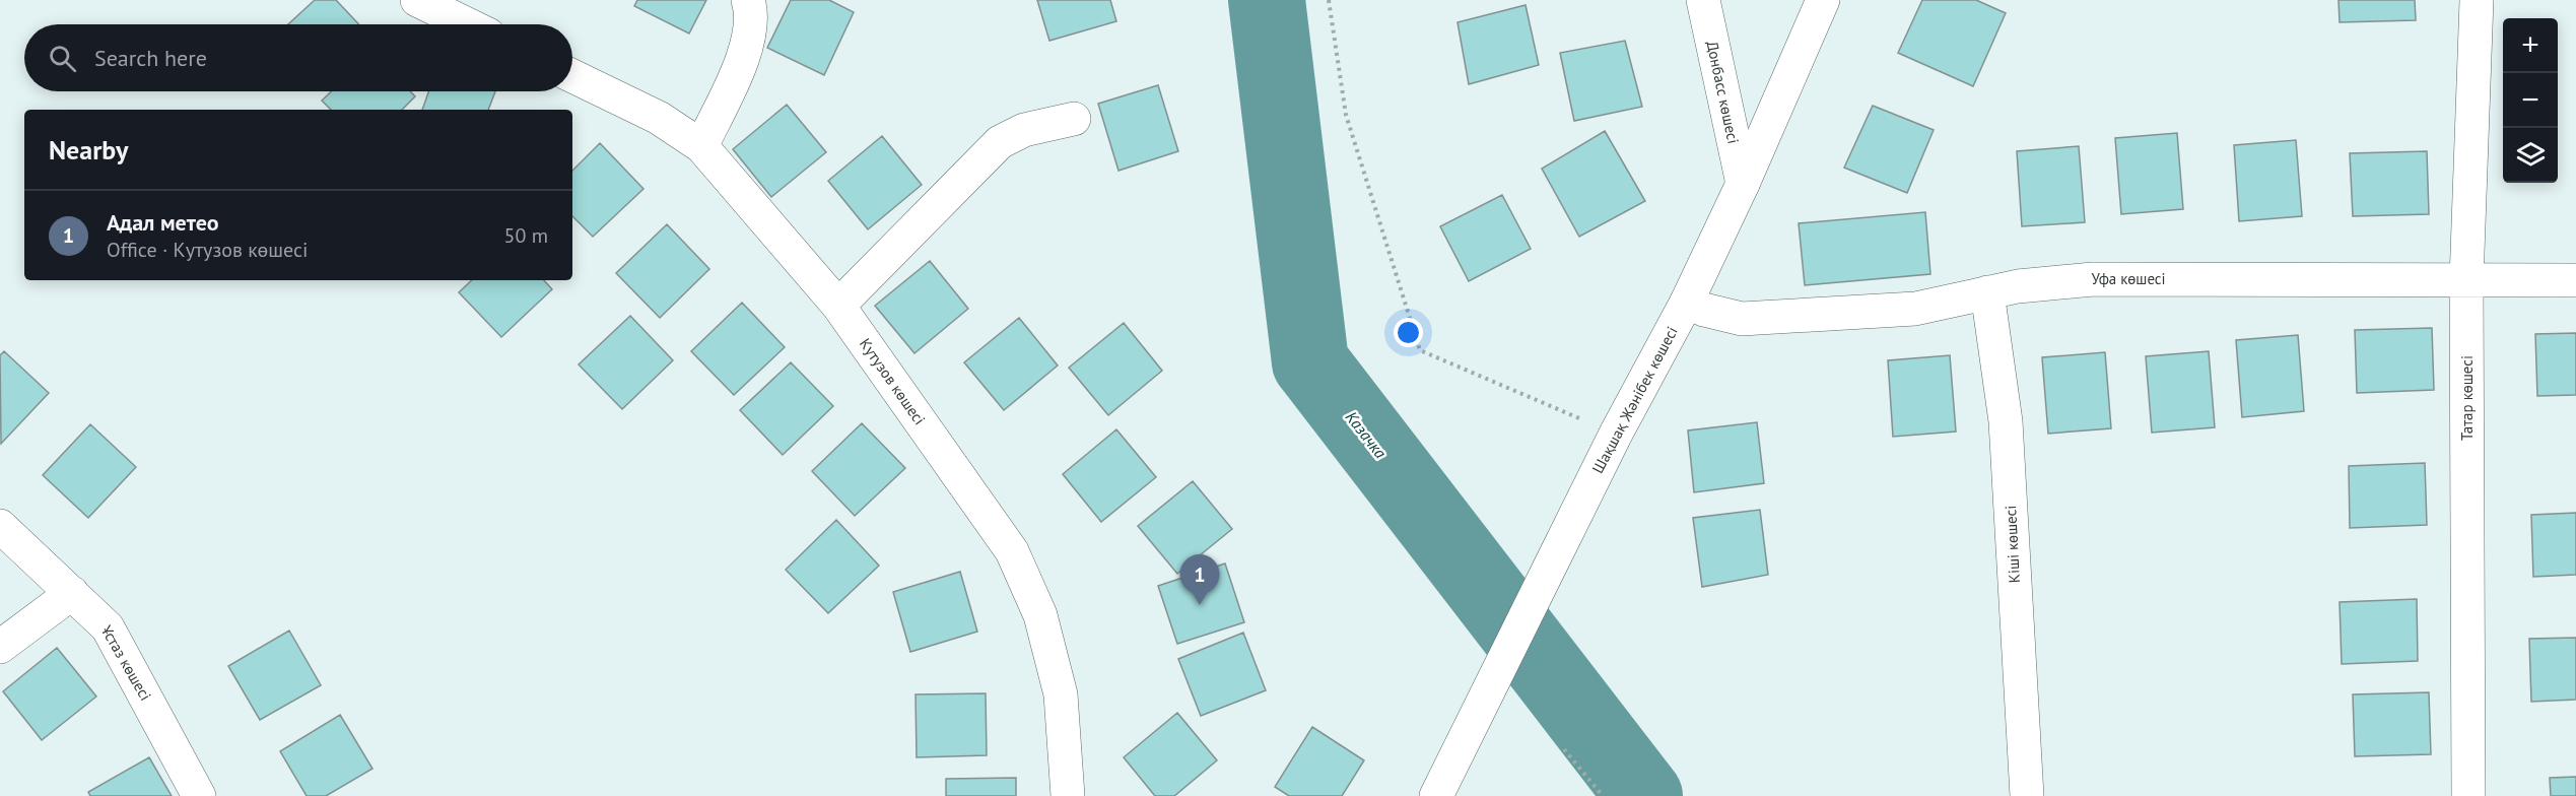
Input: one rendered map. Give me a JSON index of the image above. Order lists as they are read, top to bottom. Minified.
{"streets":{"street":["Донбасс көшесі","Уфа көшесі","Кутузов көшесі","Татар көшесі","Шақшақ Жәнібек көшесі","Кіші көшесі","Ұстаз көшесі"]},"crossings":[["Донбасс көшесі","Шақшақ Жәнібек көшесі"],["Уфа көшесі","Татар көшесі"],["Уфа көшесі","Шақшақ Жәнібек көшесі"],["Уфа көшесі","Кіші көшесі"]],"water":["Казачка"],"page":{"map_buttons":["+","−"],"search":"Search here","heading":"Nearby","list":[{"mark":"1","name":"Адал метео","note":"Office · Кутузов көшесі","value":"50 m"}],"pins":"1"}}
